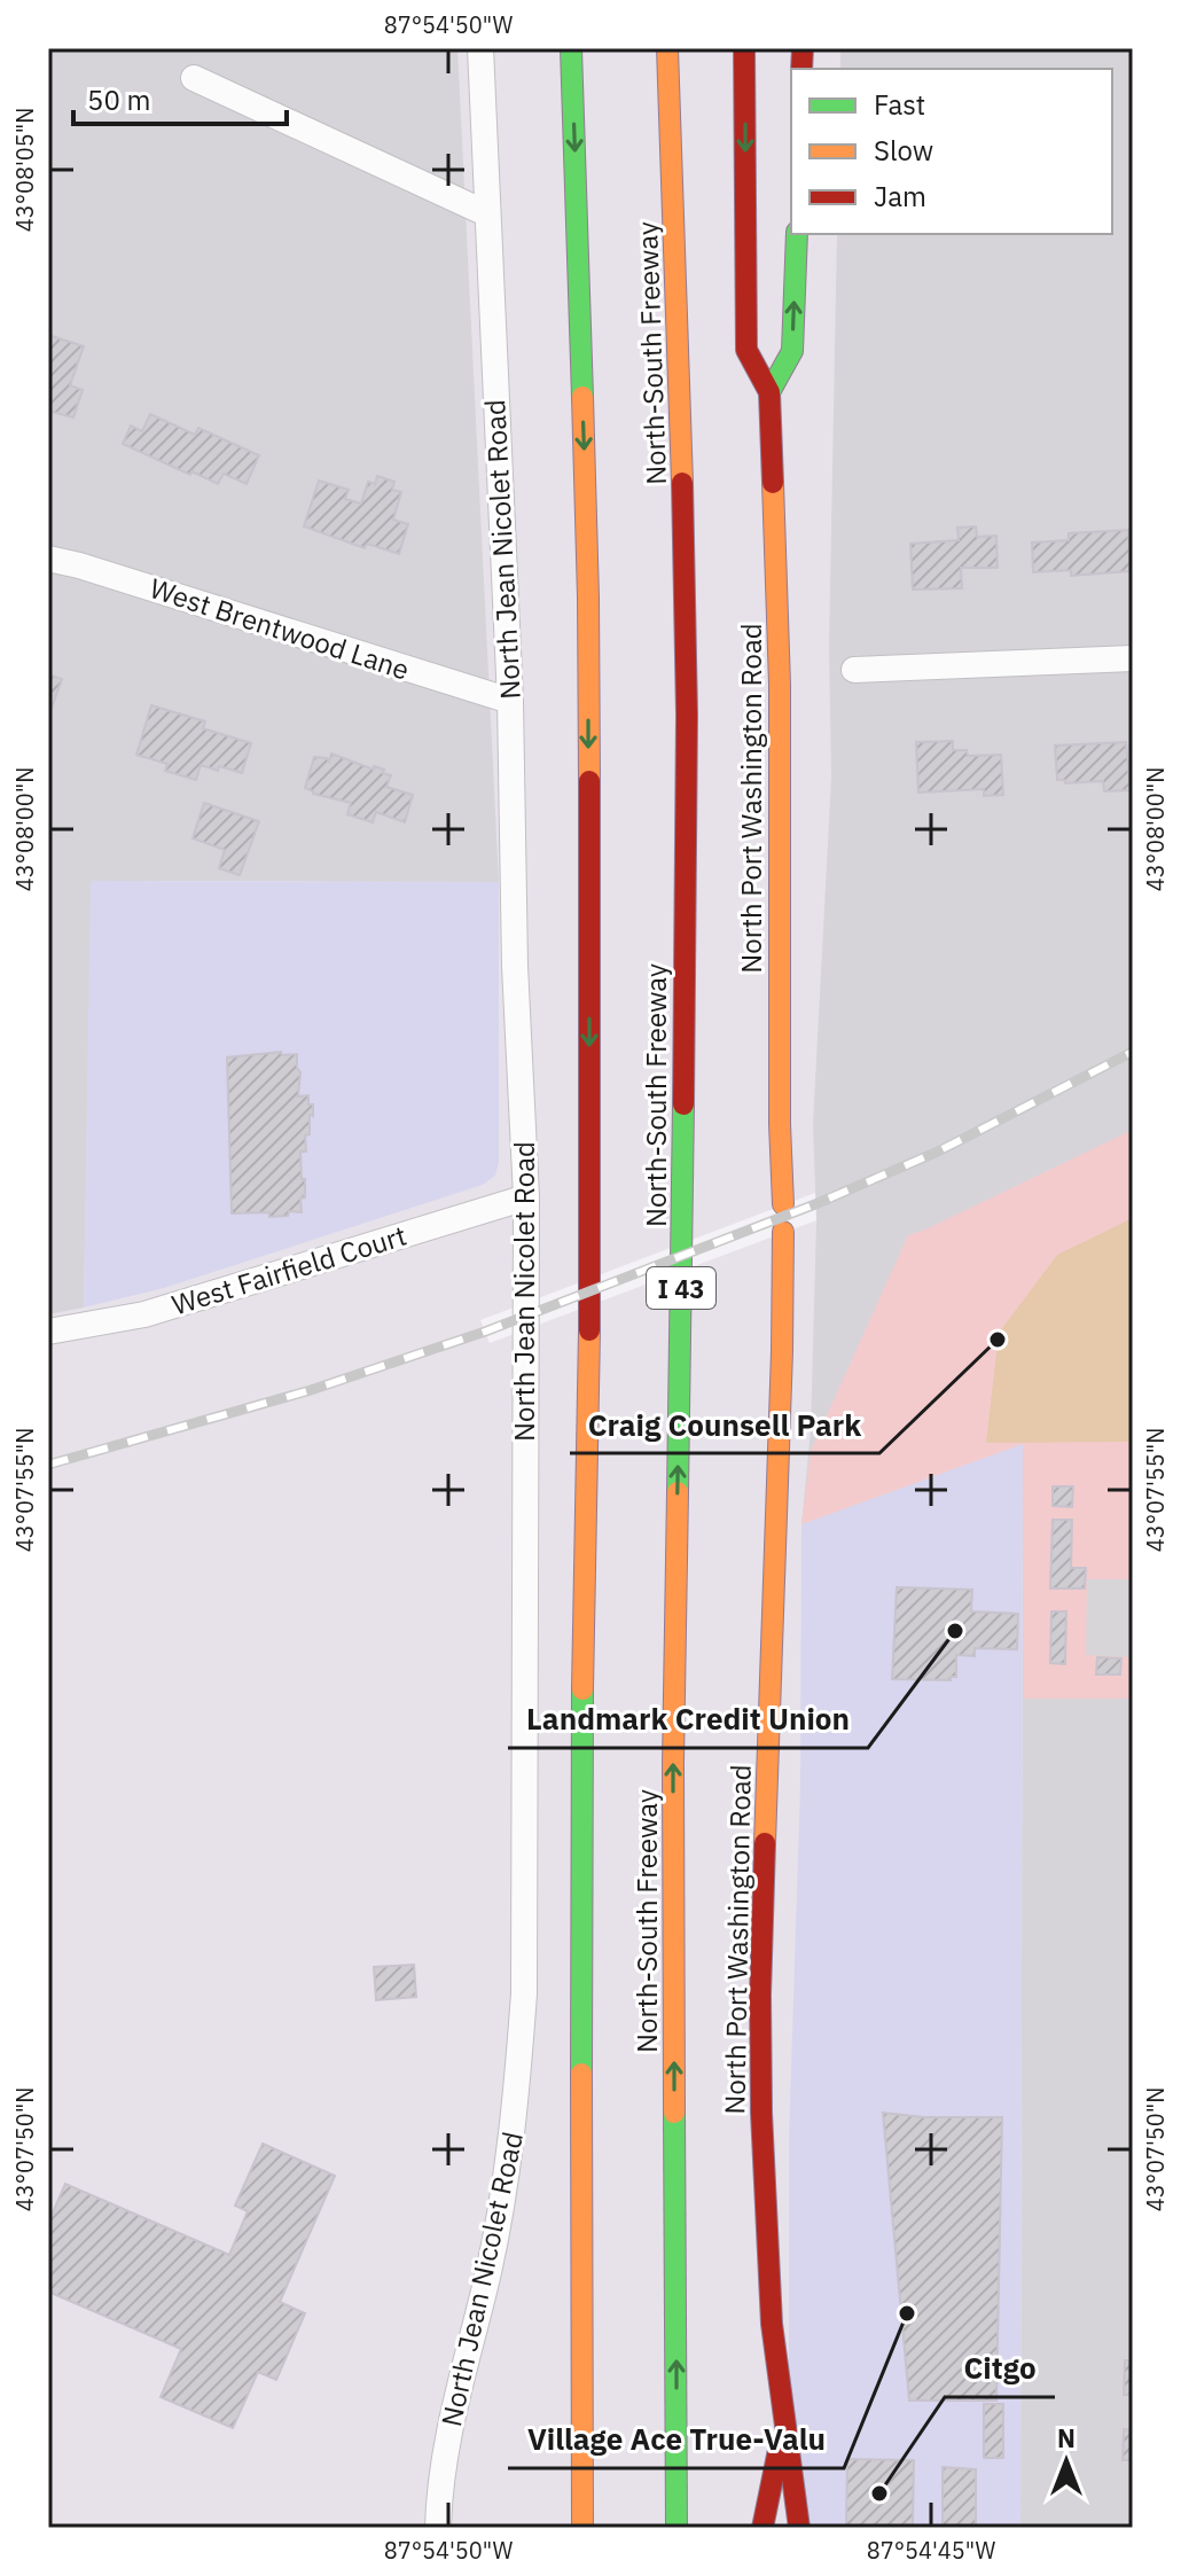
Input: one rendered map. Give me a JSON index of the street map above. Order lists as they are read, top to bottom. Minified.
{"streets":{"main road":["North-South Freeway","North Port Washington Road","I 43"],"street":["North Jean Nicolet Road","West Brentwood Lane","West Fairfield Court"]},"crossings":[["North Jean Nicolet Road","West Brentwood Lane"],["North Jean Nicolet Road","West Fairfield Court"]],"places":["Craig Counsell Park","Landmark Credit Union","Village Ace True-Valu","Citgo"],"legend":["Fast","Slow","Jam"],"scale_bar":"50 m","north":"top","coordinates":["87°54'50\"W","43°08'05\"N","43°08'00\"N","43°07'55\"N","43°07'50\"N","87°54'45\"W"]}
